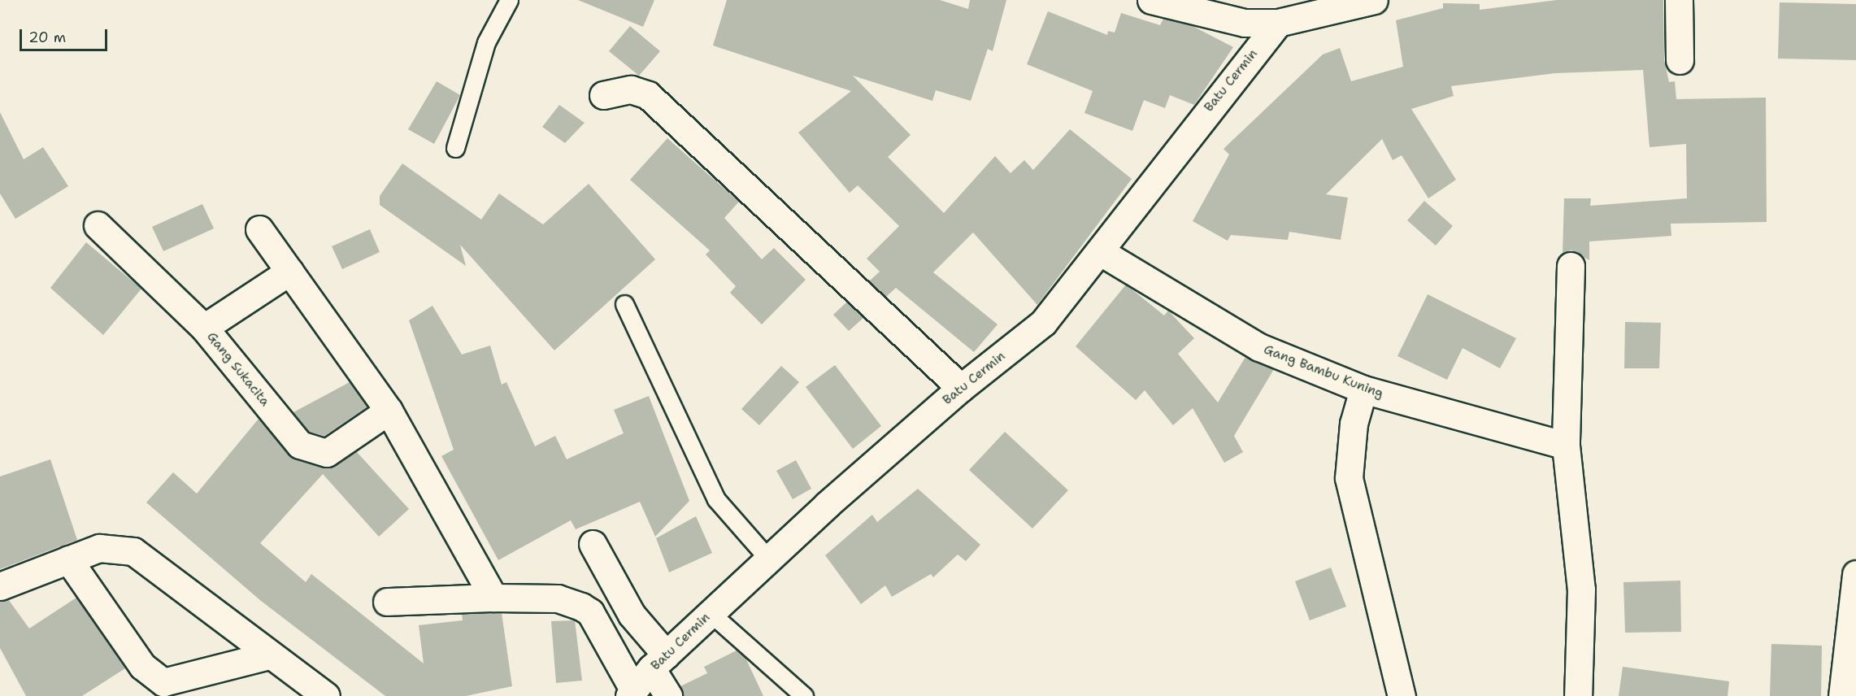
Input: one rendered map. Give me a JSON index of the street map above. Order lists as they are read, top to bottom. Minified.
{"streets":{"street":["Batu Cermin","Gang Sukacita","Gang Bambu Kuning"]},"crossings":[["Batu Cermin","Gang Bambu Kuning"]],"scale_bar":"20 m"}
